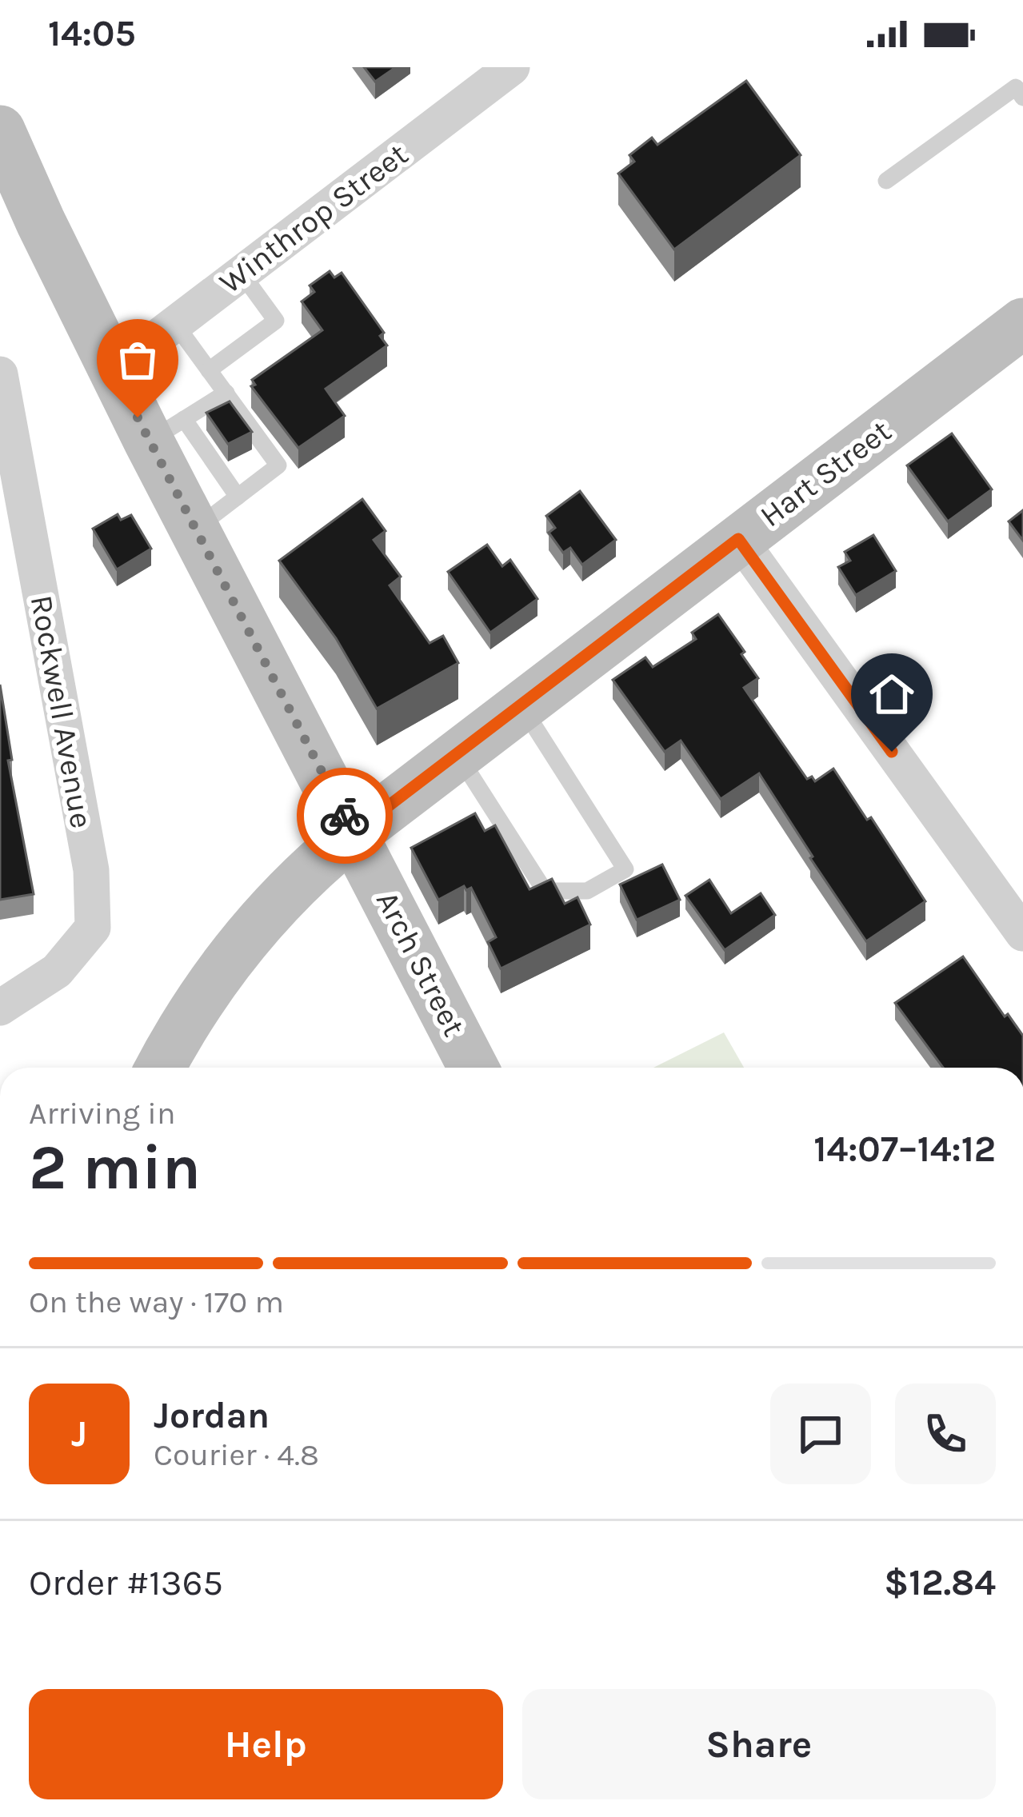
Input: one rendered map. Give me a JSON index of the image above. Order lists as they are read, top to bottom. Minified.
{"streets":{"street":["Winthrop Street","Hart Street","Rockwell Avenue","Arch Street"]},"crossings":[["Winthrop Street","Arch Street"],["Hart Street","Arch Street"]],"page":{"status":"14:05","heading":["2 min","Arriving in","14:07–14:12"],"panel":["Jordan","Courier · 4.8","Order #1365","$12.84"],"bar":"On the way · 170 m","round":"J","buttons":["Help","Share"]}}
